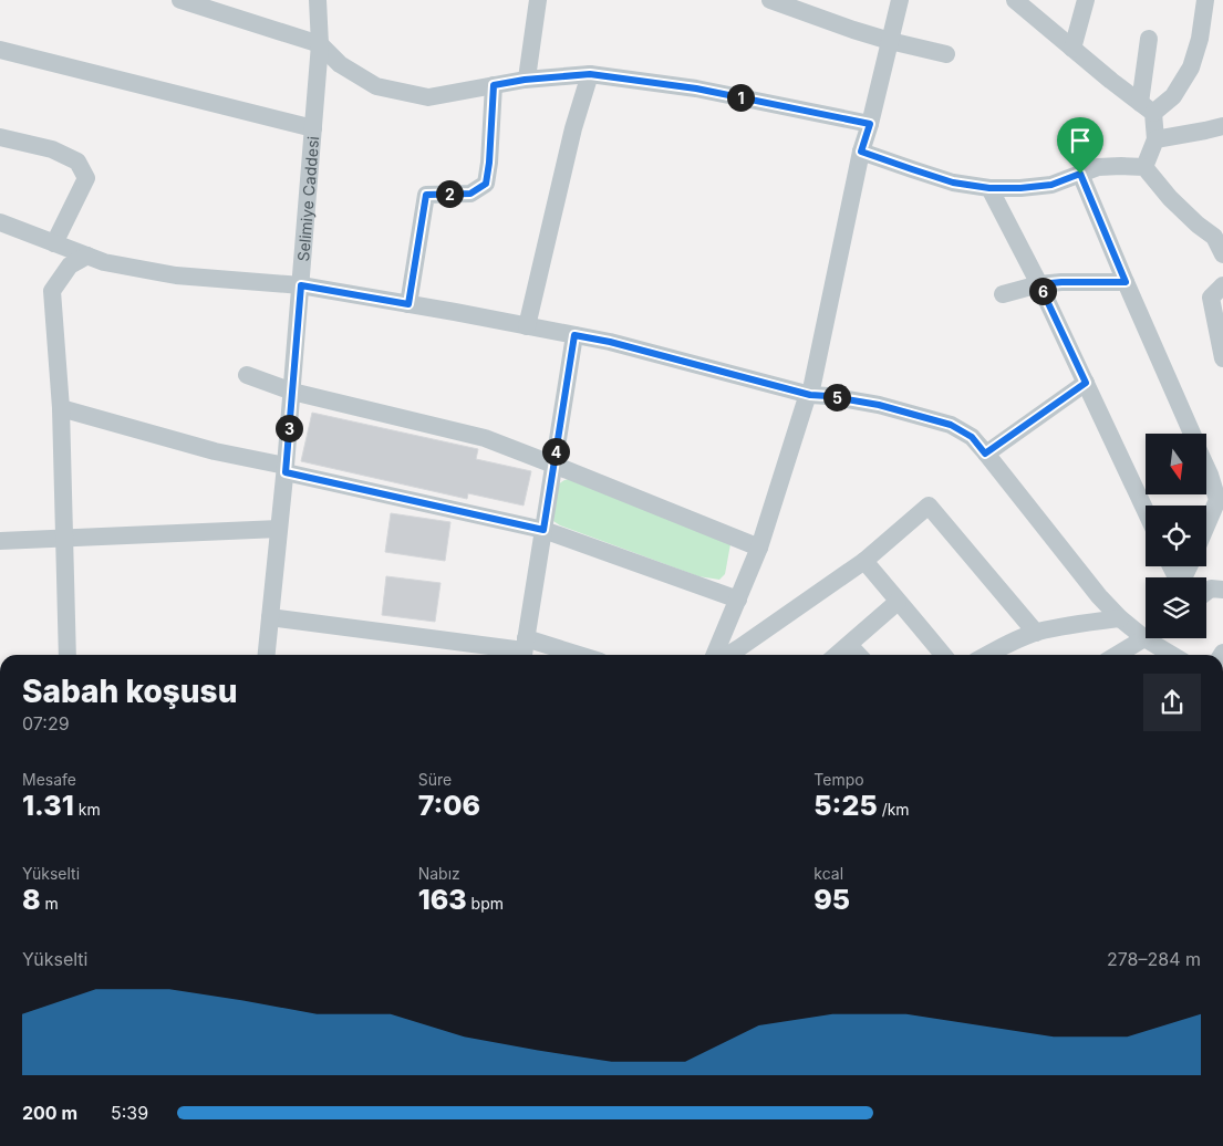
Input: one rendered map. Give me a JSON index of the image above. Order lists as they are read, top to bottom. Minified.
{"streets":{"street":["Selimiye Caddesi"]},"north":"bottom","page":{"pins":["1","2","6","5","3","4"],"heading":["Sabah koşusu","07:29"],"stats":[["Mesafe","1.31 km"],["Süre","7:06"],["Tempo","5:25 /km"],["Yükselti","8 m"],["Nabız","163 bpm"],["kcal","95"]],"chart":["Yükselti","278–284 m"],"list":[{"name":"200 m","note":"5:39"}]}}
